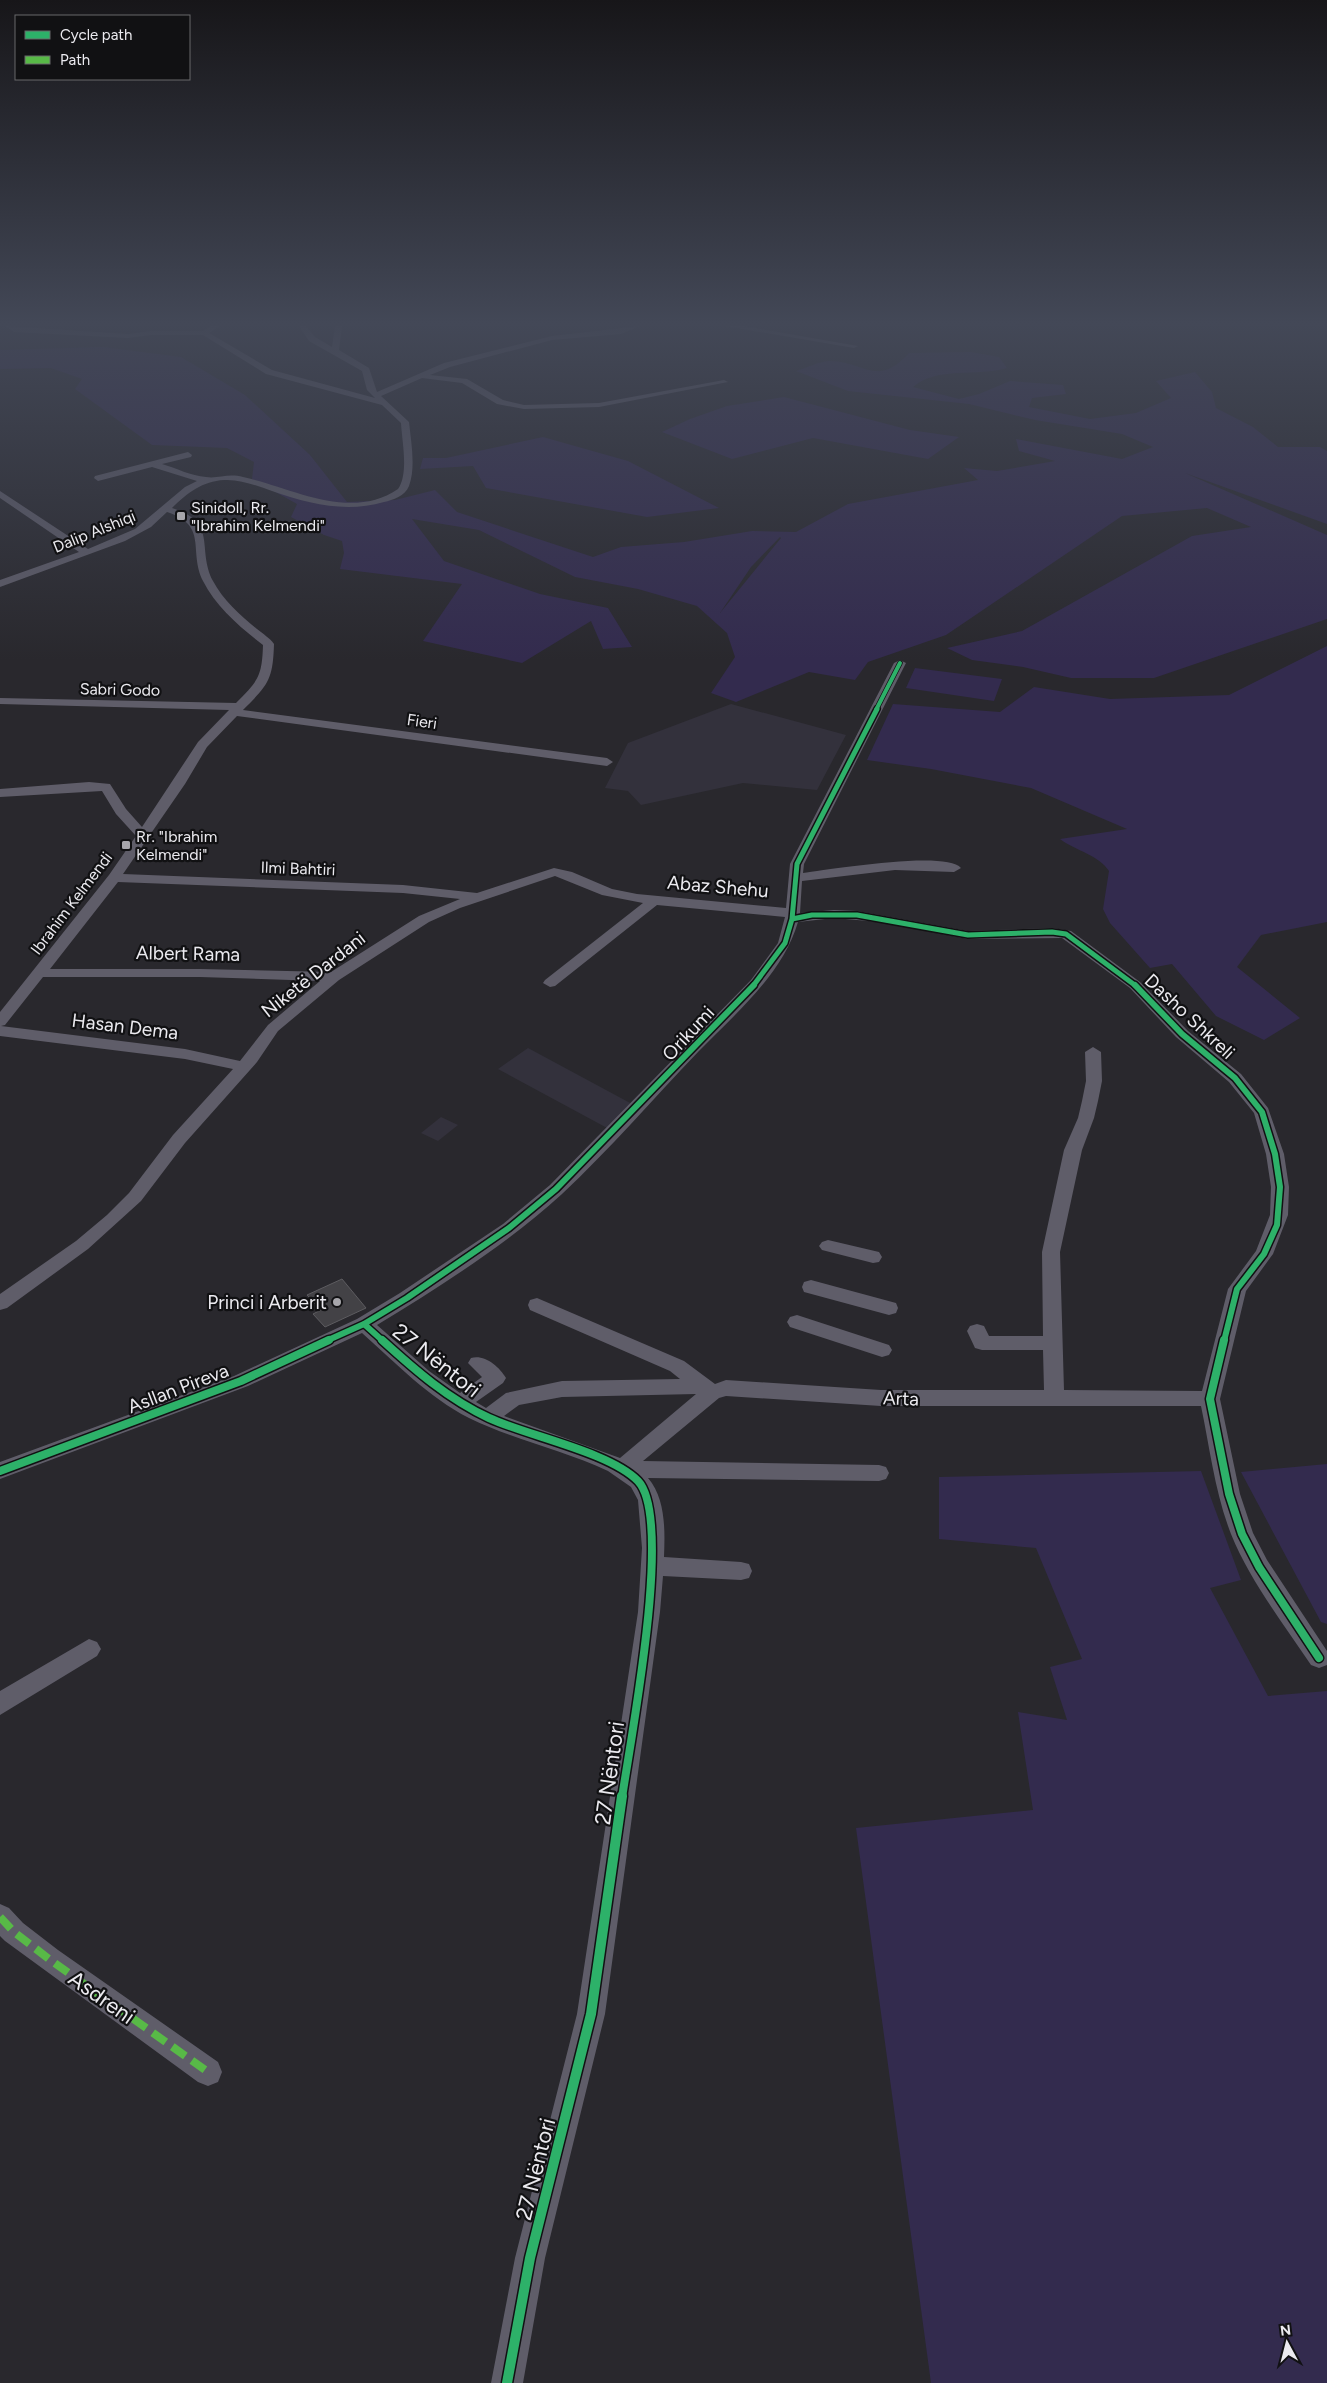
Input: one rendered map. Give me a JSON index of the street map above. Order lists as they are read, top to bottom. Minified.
{"streets":{"street":["Dalip Alshiqi","Sabri Godo","Fieri","Ilmi Bahtiri","Abaz Shehu","Ibrahim Kelmendi","Albert Rama","Niketë Dardani","Dasho Shkreli","Hasan Dema","Orikumi","27 Nëntori","Asllan Pireva","Arta","Asdreni"]},"crossings":[["Dalip Alshiqi","Ibrahim Kelmendi"],["Sabri Godo","Fieri"],["Sabri Godo","Ibrahim Kelmendi"],["Fieri","Ibrahim Kelmendi"],["Ilmi Bahtiri","Ibrahim Kelmendi"],["Ilmi Bahtiri","Niketë Dardani"],["Abaz Shehu","Niketë Dardani"],["Abaz Shehu","Dasho Shkreli"],["Abaz Shehu","Orikumi"],["Ibrahim Kelmendi","Albert Rama"],["Albert Rama","Niketë Dardani"],["Niketë Dardani","Hasan Dema"],["Dasho Shkreli","Orikumi"],["Dasho Shkreli","Arta"],["Orikumi","27 Nëntori"],["Orikumi","Asllan Pireva"],["27 Nëntori","Asllan Pireva"],["27 Nëntori","Arta"]],"places":{"transit":["Sinidoll, Rr. \"Ibrahim Kelmendi\"","Rr. \"Ibrahim Kelmendi\""],"other":["Princi i Arberit"]},"legend":["Cycle path","Path"],"north":"top"}
